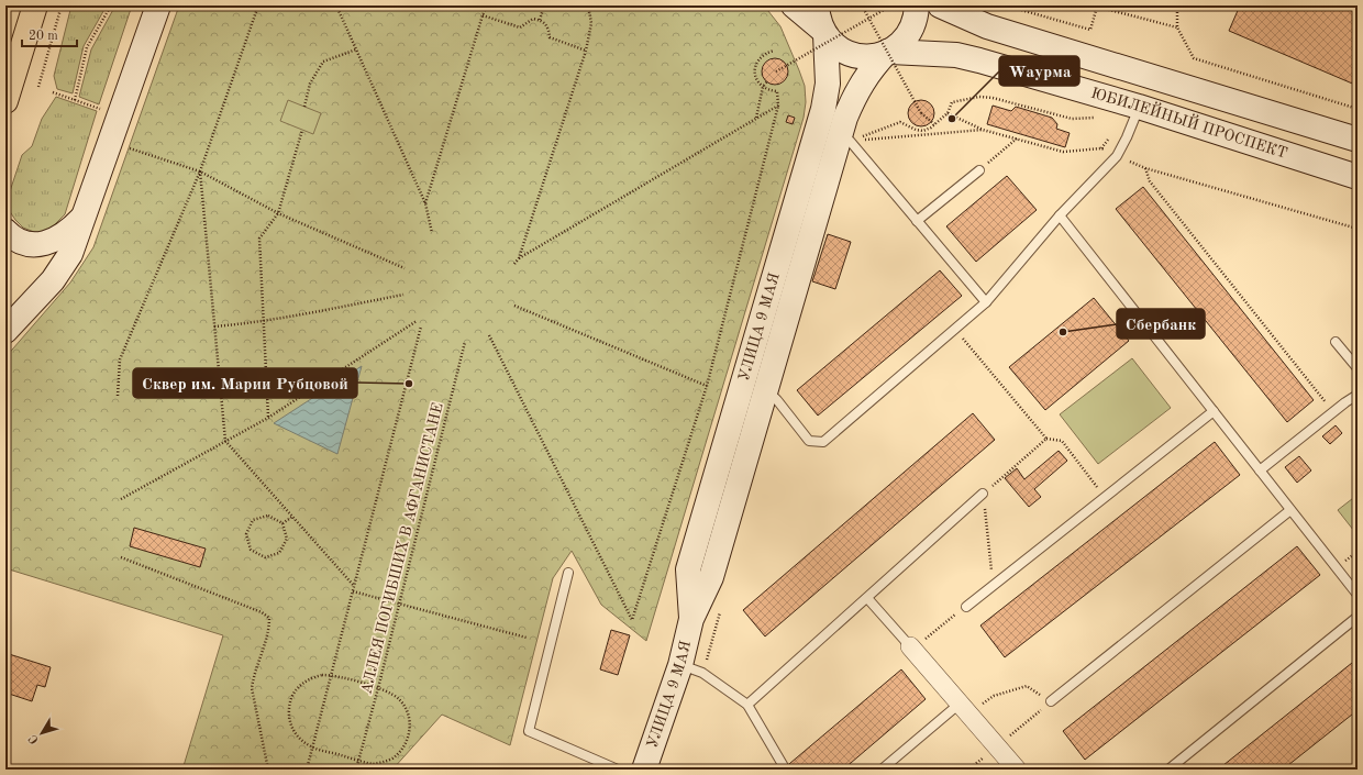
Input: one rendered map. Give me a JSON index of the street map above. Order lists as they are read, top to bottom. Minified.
{"streets":{"main road":["ЮБИЛЕЙНЫЙ ПРОСПЕКТ","УЛИЦА 9 МАЯ"],"path":["АЛЛЕЯ ПОГИБШИХ В АФГАНИСТАНЕ"]},"crossings":[["ЮБИЛЕЙНЫЙ ПРОСПЕКТ","УЛИЦА 9 МАЯ"]],"places":["Wаурма","Сбербанк","Сквер им. Марии Рубцовой"],"scale_bar":"20 m","north":"bottom left"}
